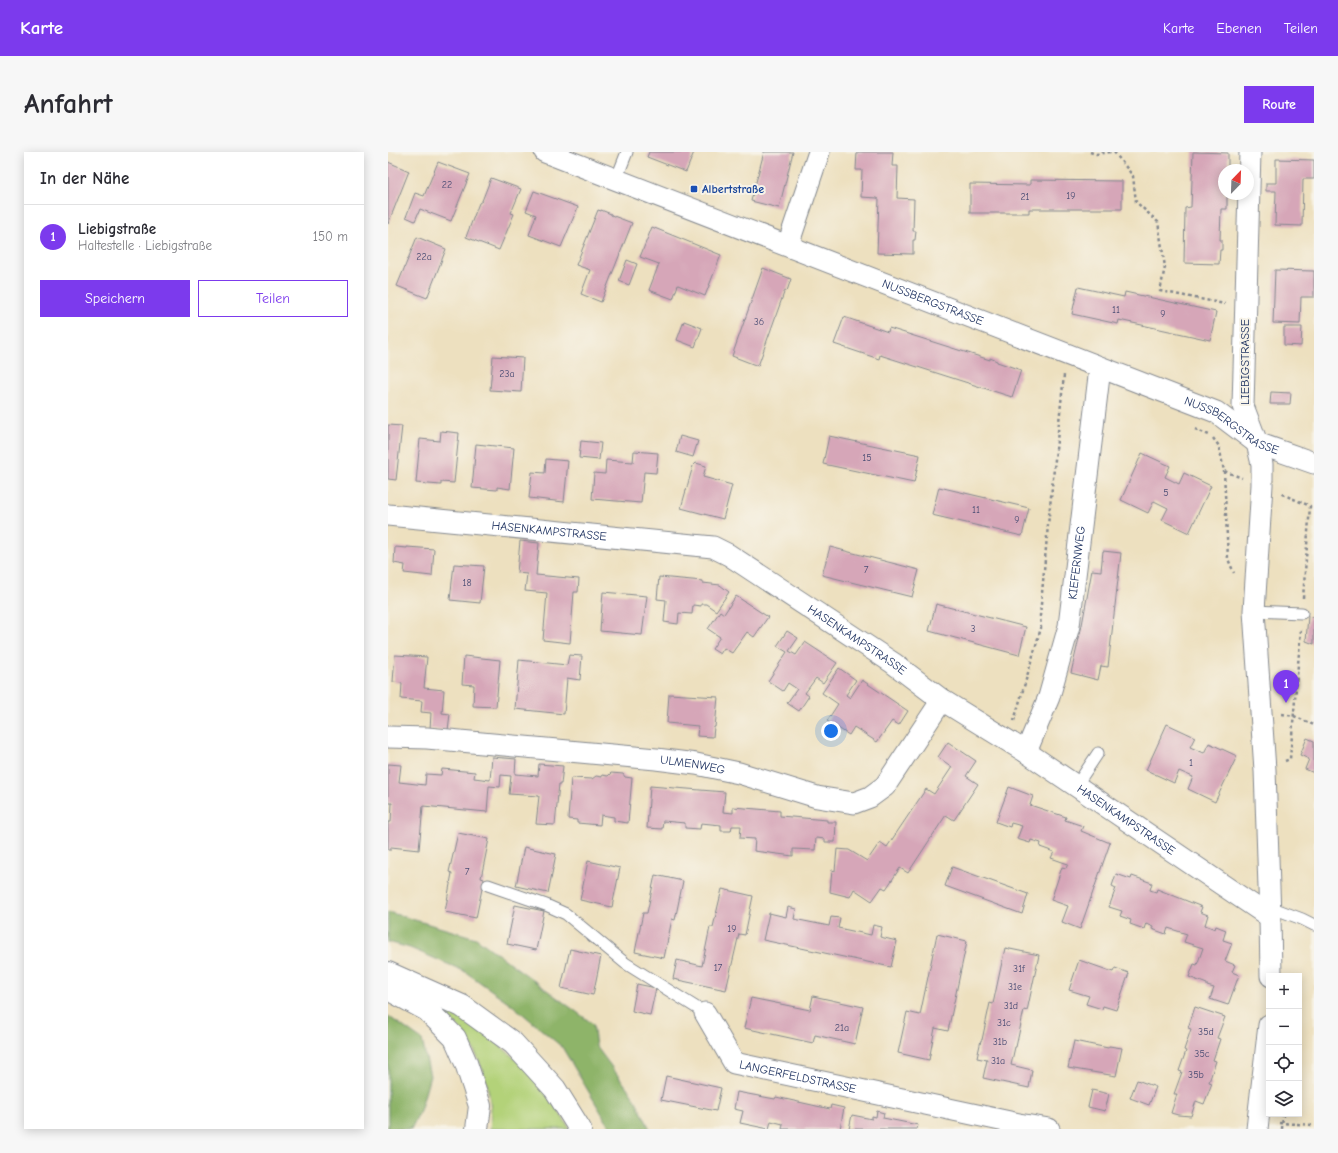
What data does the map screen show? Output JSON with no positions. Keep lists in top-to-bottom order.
{
  "streets": {
    "street": [
      "NUSSBERGSTRASSE",
      "LIEBIGSTRASSE",
      "HASENKAMPSTRASSE",
      "KIEFERNWEG",
      "ULMENWEG",
      "LANGERFELDSTRASSE"
    ]
  },
  "crossings": [
    ["NUSSBERGSTRASSE", "LIEBIGSTRASSE"],
    ["NUSSBERGSTRASSE", "KIEFERNWEG"],
    ["LIEBIGSTRASSE", "HASENKAMPSTRASSE"],
    ["HASENKAMPSTRASSE", "KIEFERNWEG"],
    ["HASENKAMPSTRASSE", "ULMENWEG"]
  ],
  "places": {
    "transit": ["Albertstraße"]
  },
  "house_numbers": [
    "22",
    "19",
    "21",
    "22a",
    "11",
    "9",
    "36",
    "23a",
    "15",
    "5",
    "11",
    "9",
    "7",
    "18",
    "3",
    "1",
    "7",
    "19",
    "17",
    "31f",
    "31e",
    "31d",
    "31c",
    "21a",
    "35d",
    "31b",
    "35c",
    "31a",
    "35b"
  ],
  "north": "top right",
  "page": {
    "header": "Karte",
    "nav": ["Karte", "Ebenen", "Teilen"],
    "buttons": [
      "Route",
      ["Speichern", "Teilen"]
    ],
    "title": "Anfahrt",
    "heading": "In der Nähe",
    "list": [
      {
        "mark": "1",
        "name": "Liebigstraße",
        "note": "Haltestelle · Liebigstraße",
        "value": "150 m"
      }
    ],
    "pins": "1",
    "map_buttons": ["+", "−"]
  }
}
